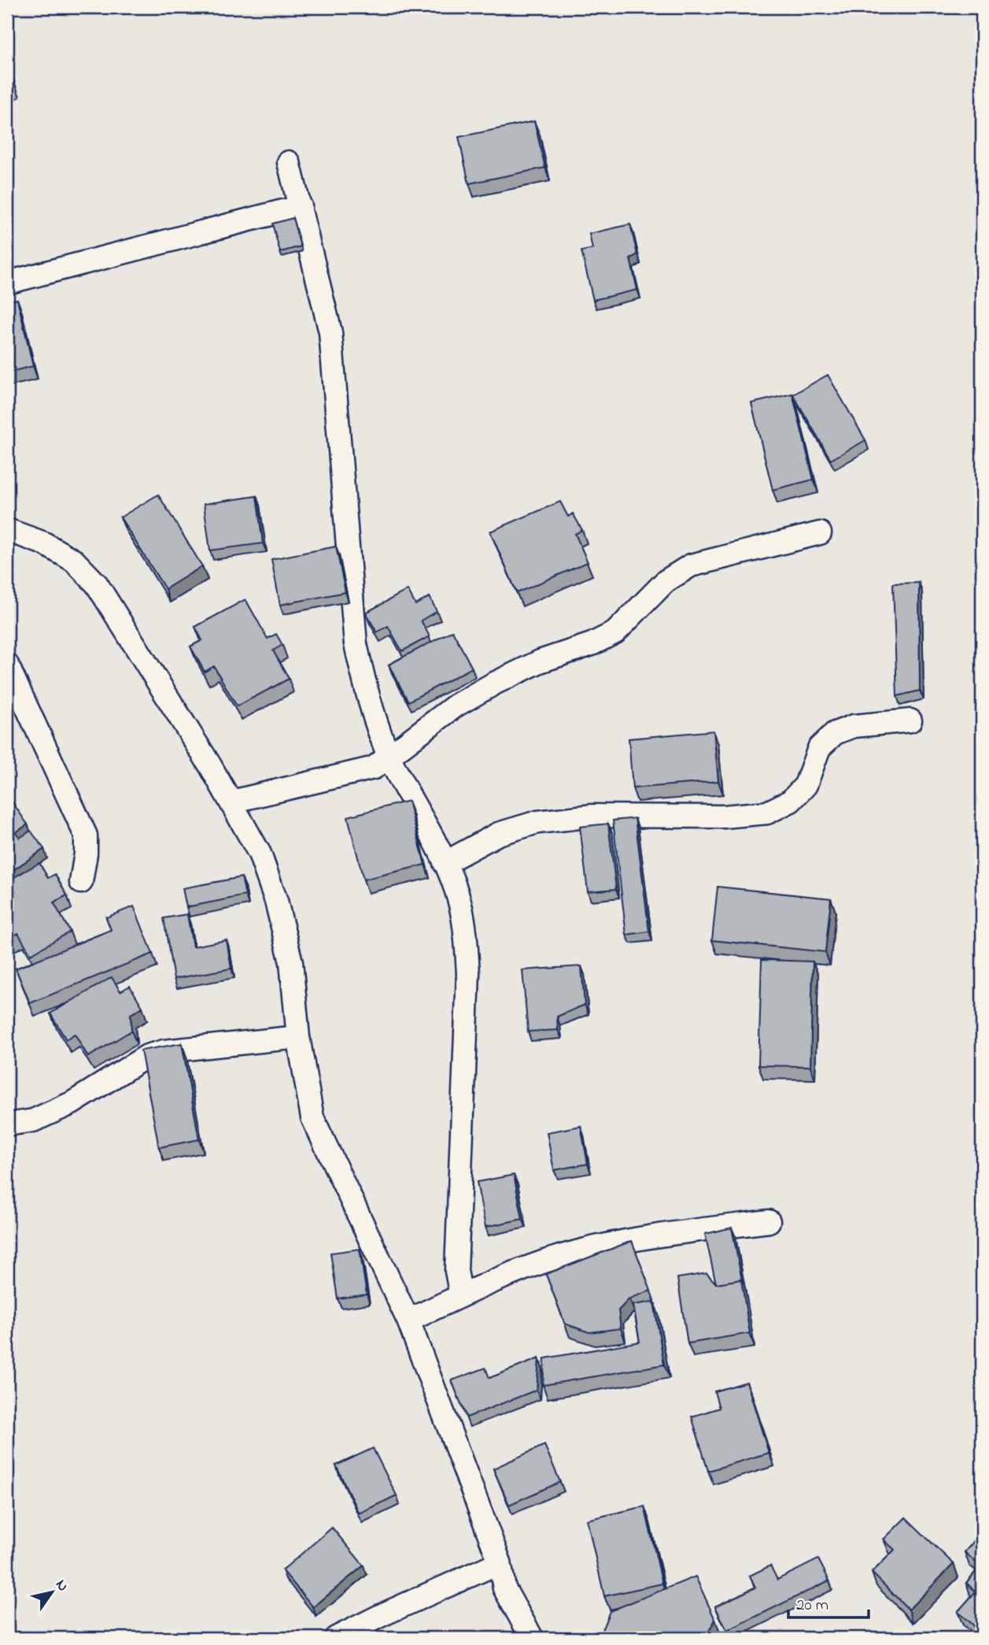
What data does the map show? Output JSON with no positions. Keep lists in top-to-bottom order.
{
  "scale_bar": "20 m",
  "north": "top right"
}
